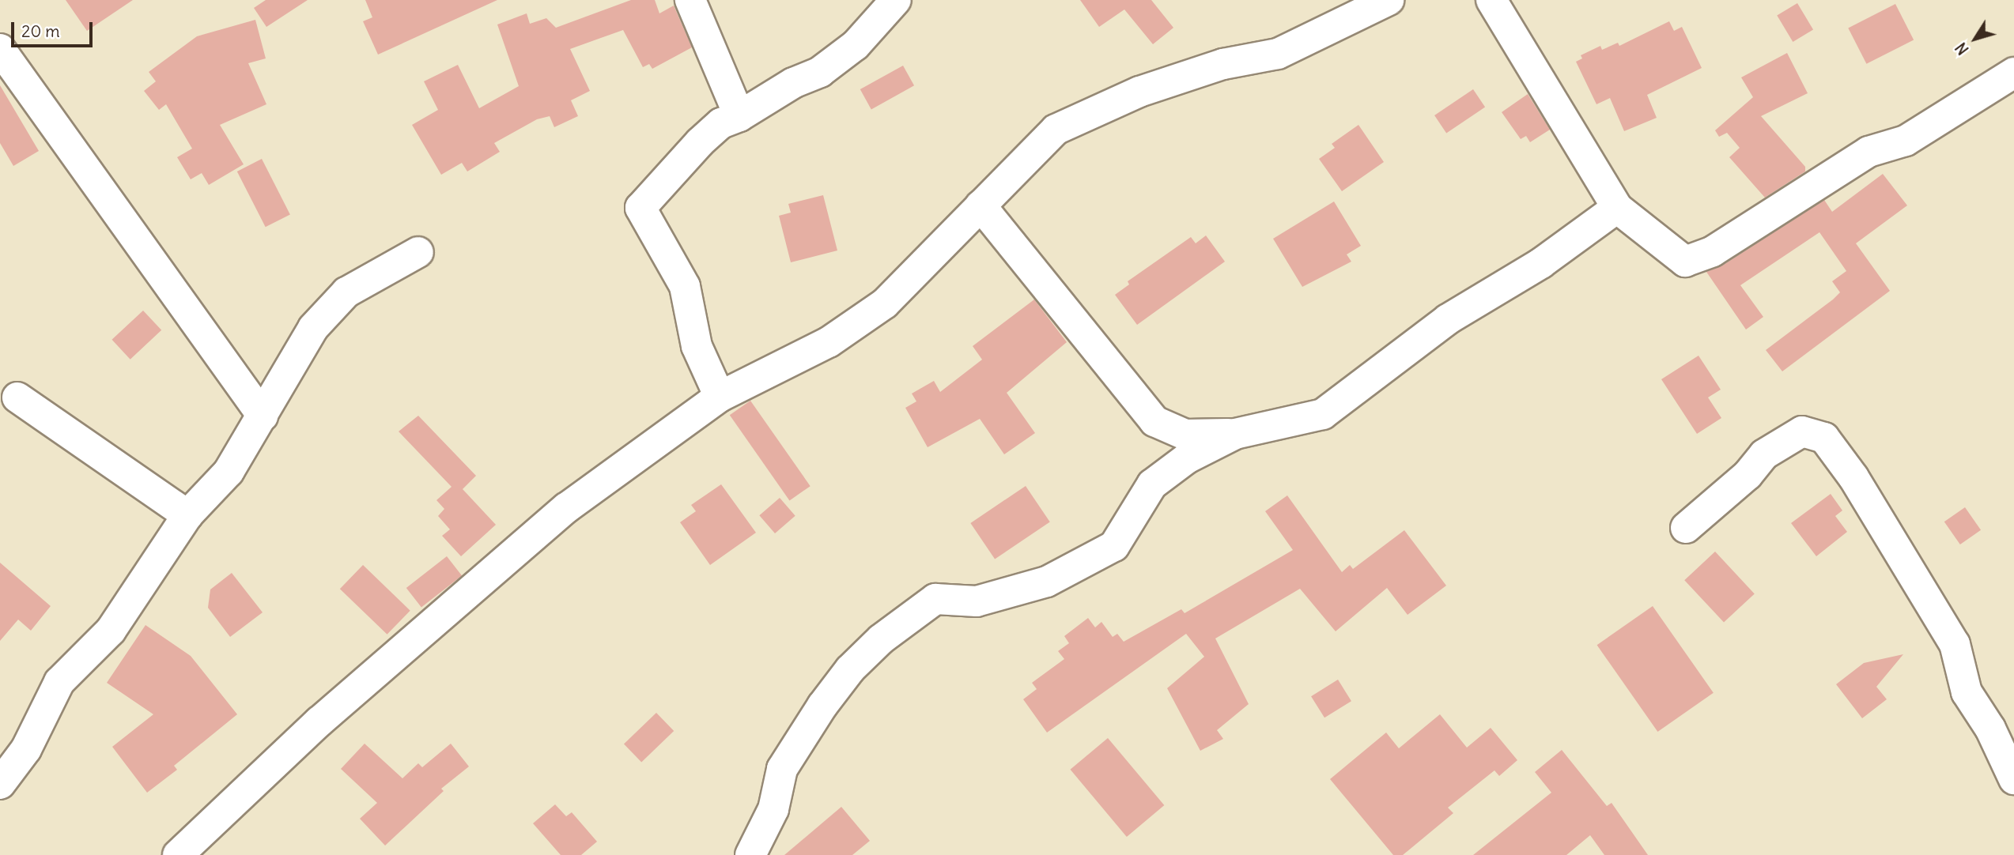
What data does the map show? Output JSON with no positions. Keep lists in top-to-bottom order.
{
  "scale_bar": "20 m",
  "north": "bottom left"
}
